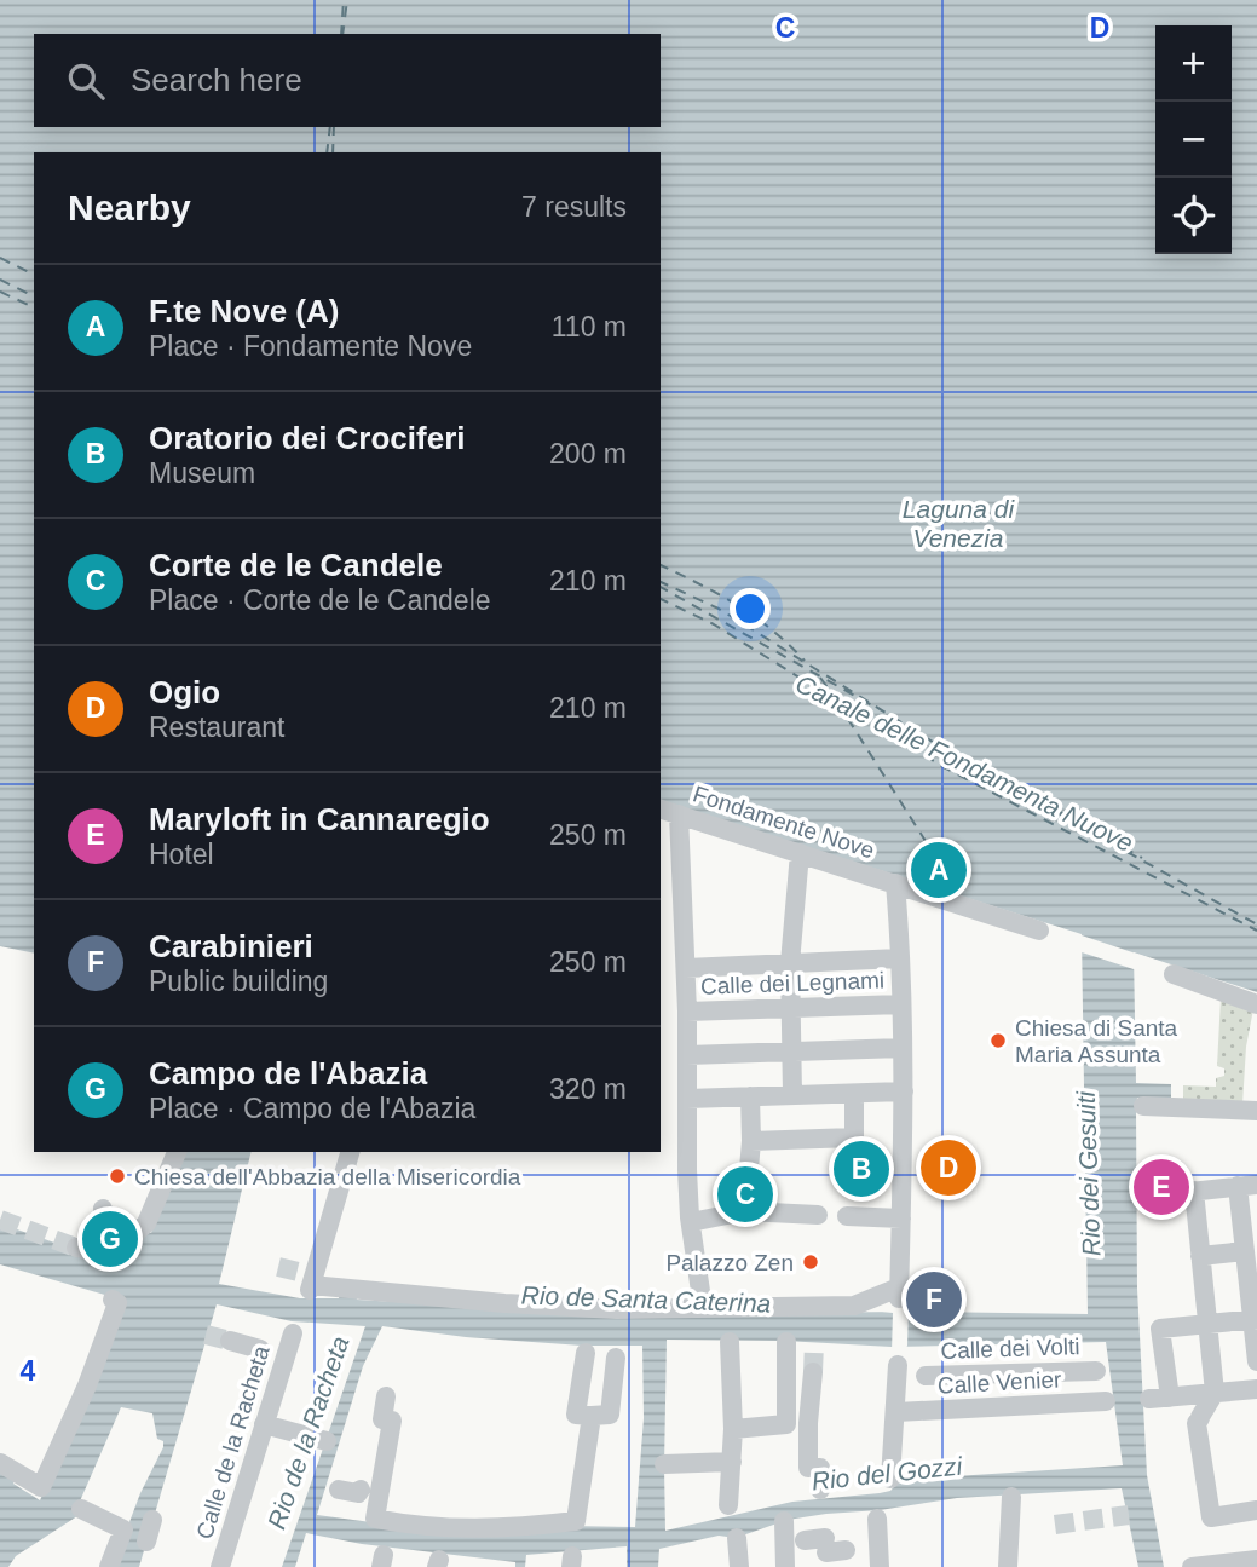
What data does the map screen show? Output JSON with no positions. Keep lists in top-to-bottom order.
{
  "streets": {
    "street": [
      "Fondamente Nove",
      "Calle dei Legnami",
      "Calle dei Volti",
      "Calle Venier",
      "Calle de la Racheta"
    ]
  },
  "water": [
    "Laguna di Venezia",
    "Canale delle Fondamenta Nuove",
    "Rio dei Gesuiti",
    "Rio de Santa Caterina",
    "Rio de la Racheta",
    "Rio del Gozzi"
  ],
  "places": ["Chiesa di Santa Maria Assunta", "Chiesa dell'Abbazia della Misericordia", "Palazzo Zen"],
  "page": {
    "map_buttons": ["+", "−"],
    "search": "Search here",
    "heading": ["Nearby", "7 results"],
    "list": [
      {
        "mark": "A",
        "name": "F.te Nove (A)",
        "note": "Place · Fondamente Nove",
        "value": "110 m"
      },
      {
        "mark": "B",
        "name": "Oratorio dei Crociferi",
        "note": "Museum",
        "value": "200 m"
      },
      {
        "mark": "C",
        "name": "Corte de le Candele",
        "note": "Place · Corte de le Candele",
        "value": "210 m"
      },
      {
        "mark": "D",
        "name": "Ogio",
        "note": "Restaurant",
        "value": "210 m"
      },
      {
        "mark": "E",
        "name": "Maryloft in Cannaregio",
        "note": "Hotel",
        "value": "250 m"
      },
      {
        "mark": "F",
        "name": "Carabinieri",
        "note": "Public building",
        "value": "250 m"
      },
      {
        "mark": "G",
        "name": "Campo de l'Abazia",
        "note": "Place · Campo de l'Abazia",
        "value": "320 m"
      }
    ],
    "pins": [
      "A",
      "D",
      "B",
      "E",
      "C",
      "G",
      "F"
    ]
  },
  "grid": {
    "columns": ["C", "D"],
    "rows": ["4"]
  }
}
